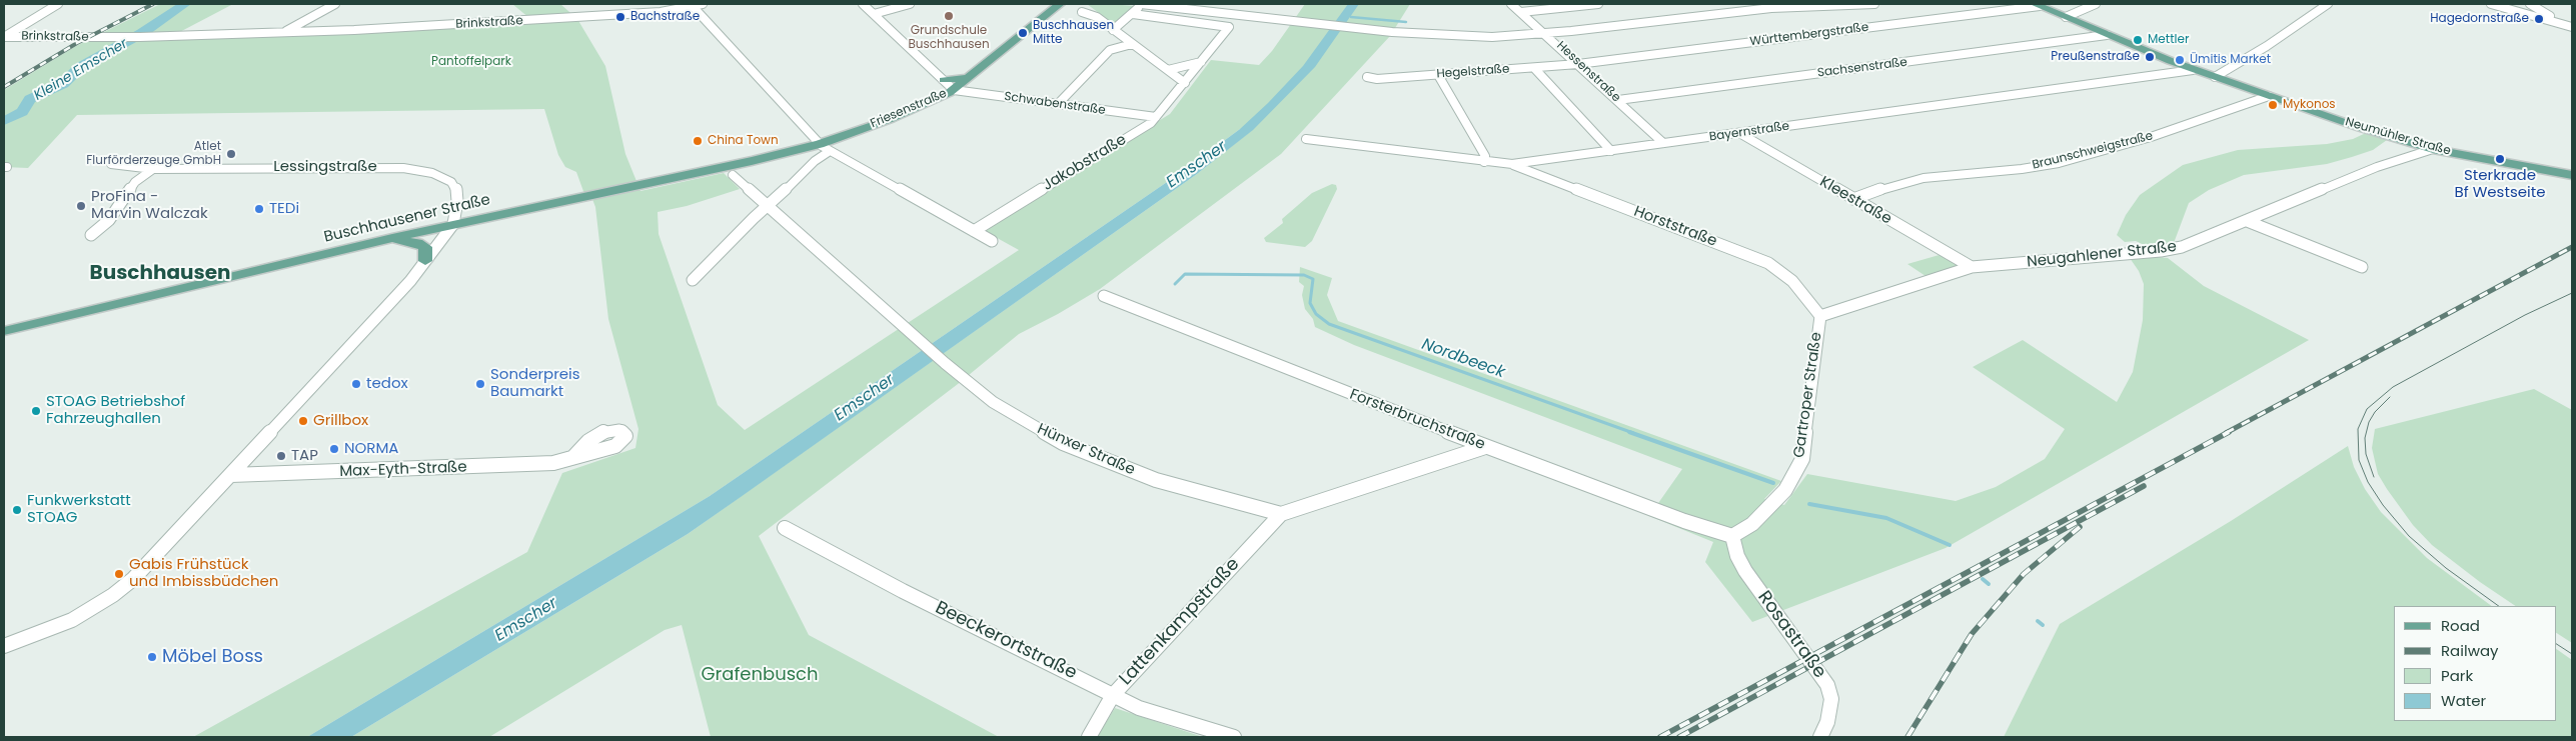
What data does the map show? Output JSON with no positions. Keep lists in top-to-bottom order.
{
  "streets": {
    "main road": ["Friesenstraße", "Neumühler Straße", "Buschhausener Straße"],
    "street": [
      "Brinkstraße",
      "Württembergstraße",
      "Sachsenstraße",
      "Hegelstraße",
      "Hessenstraße",
      "Schwabenstraße",
      "Bayernstraße",
      "Braunschweigstraße",
      "Jakobstraße",
      "Lessingstraße",
      "Kleestraße",
      "Horststraße",
      "Neugahlener Straße",
      "Gartroper Straße",
      "Forsterbruchstraße",
      "Hünxer Straße",
      "Max-Eyth-Straße",
      "Lattenkampstraße",
      "Rosastraße",
      "Beeckerortstraße"
    ]
  },
  "crossings": [
    ["Württembergstraße", "Hegelstraße"],
    ["Württembergstraße", "Hessenstraße"],
    ["Württembergstraße", "Neumühler Straße"],
    ["Sachsenstraße", "Hessenstraße"],
    ["Sachsenstraße", "Neumühler Straße"],
    ["Hegelstraße", "Hessenstraße"],
    ["Hessenstraße", "Bayernstraße"],
    ["Schwabenstraße", "Friesenstraße"],
    ["Schwabenstraße", "Jakobstraße"],
    ["Friesenstraße", "Buschhausener Straße"],
    ["Friesenstraße", "Hünxer Straße"],
    ["Bayernstraße", "Neumühler Straße"],
    ["Bayernstraße", "Kleestraße"],
    ["Bayernstraße", "Horststraße"],
    ["Neumühler Straße", "Braunschweigstraße"],
    ["Neumühler Straße", "Neugahlener Straße"],
    ["Braunschweigstraße", "Kleestraße"],
    ["Lessingstraße", "Buschhausener Straße"],
    ["Kleestraße", "Neugahlener Straße"],
    ["Horststraße", "Neugahlener Straße"],
    ["Horststraße", "Gartroper Straße"],
    ["Neugahlener Straße", "Gartroper Straße"],
    ["Gartroper Straße", "Forsterbruchstraße"],
    ["Gartroper Straße", "Rosastraße"],
    ["Forsterbruchstraße", "Rosastraße"],
    ["Hünxer Straße", "Lattenkampstraße"],
    ["Lattenkampstraße", "Beeckerortstraße"]
  ],
  "districts": ["Buschhausen"],
  "water": ["Kleine Emscher", "Emscher", "Nordbeeck"],
  "parks": ["Pantoffelpark", "Grafenbusch"],
  "places": [
    "Grundschule Buschhausen",
    "Bachstraße",
    "Hagedornstraße",
    "Buschhausen Mitte",
    "Mettler",
    "Preußenstraße",
    "Ümitis Market",
    "Mykonos",
    "China Town",
    "Atlet Flurförderzeuge GmbH",
    "Sterkrade Bf Westseite",
    "ProFina - Marvin Walczak",
    "TEDi",
    "tedox",
    "Sonderpreis Baumarkt",
    "STOAG Betriebshof Fahrzeughallen",
    "Grillbox",
    "NORMA",
    "TAP",
    "Funkwerkstatt STOAG",
    "Gabis Frühstück und Imbissbüdchen",
    "Möbel Boss"
  ],
  "legend": [
    "Road",
    "Railway",
    "Park",
    "Water"
  ]
}
